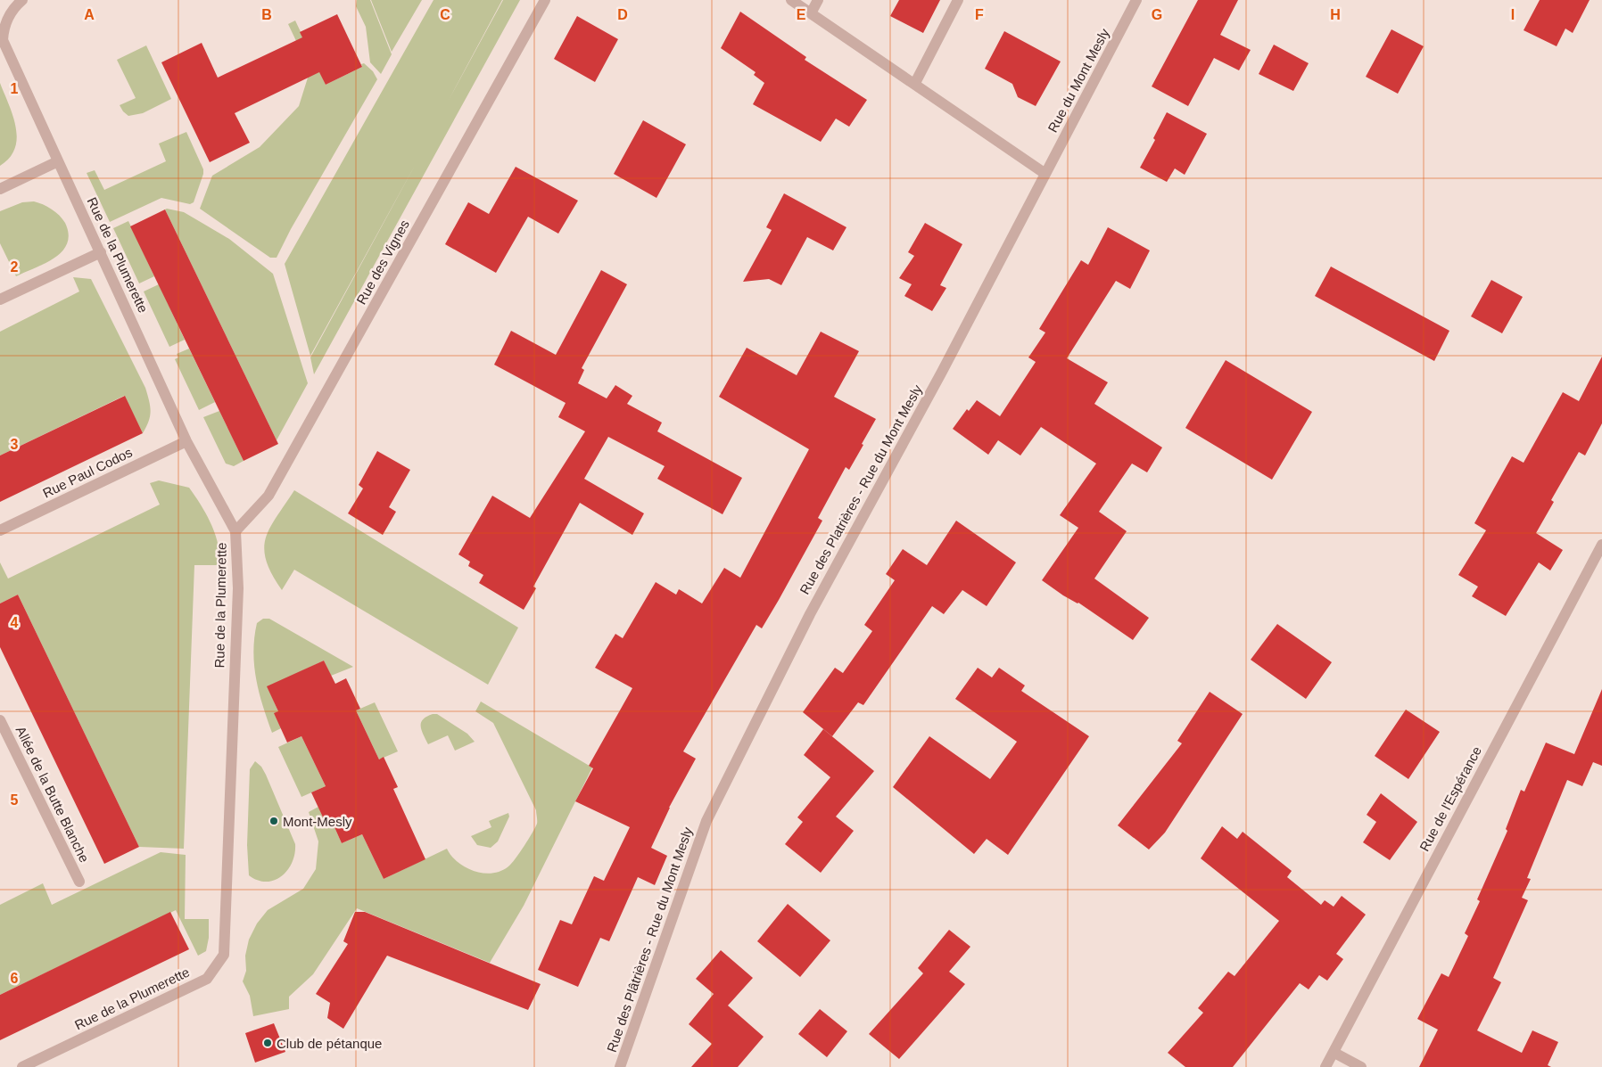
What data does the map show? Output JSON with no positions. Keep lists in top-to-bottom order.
{
  "streets": {
    "street": [
      "Rue du Mont Mesly",
      "Rue de la Plumerette",
      "Rue des Vignes",
      "Rue Paul Codos",
      "Rue des Platrières - Rue du Mont Mesly",
      "Allée de la Butte Blanche",
      "Rue de l'Espérance",
      "Rue des Plâtrières - Rue du Mont Mesly"
    ]
  },
  "crossings": [
    ["Rue du Mont Mesly", "Rue des Platrières - Rue du Mont Mesly"],
    ["Rue de la Plumerette", "Rue des Vignes"],
    ["Rue de la Plumerette", "Rue Paul Codos"],
    ["Rue des Platrières - Rue du Mont Mesly", "Rue des Plâtrières - Rue du Mont Mesly"]
  ],
  "places": ["Mont-Mesly", "Club de pétanque"],
  "grid": {
    "columns": [
      "A",
      "B",
      "C",
      "D",
      "E",
      "F",
      "G",
      "H",
      "I"
    ],
    "rows": [
      "1",
      "2",
      "3",
      "4",
      "5",
      "6"
    ]
  }
}
